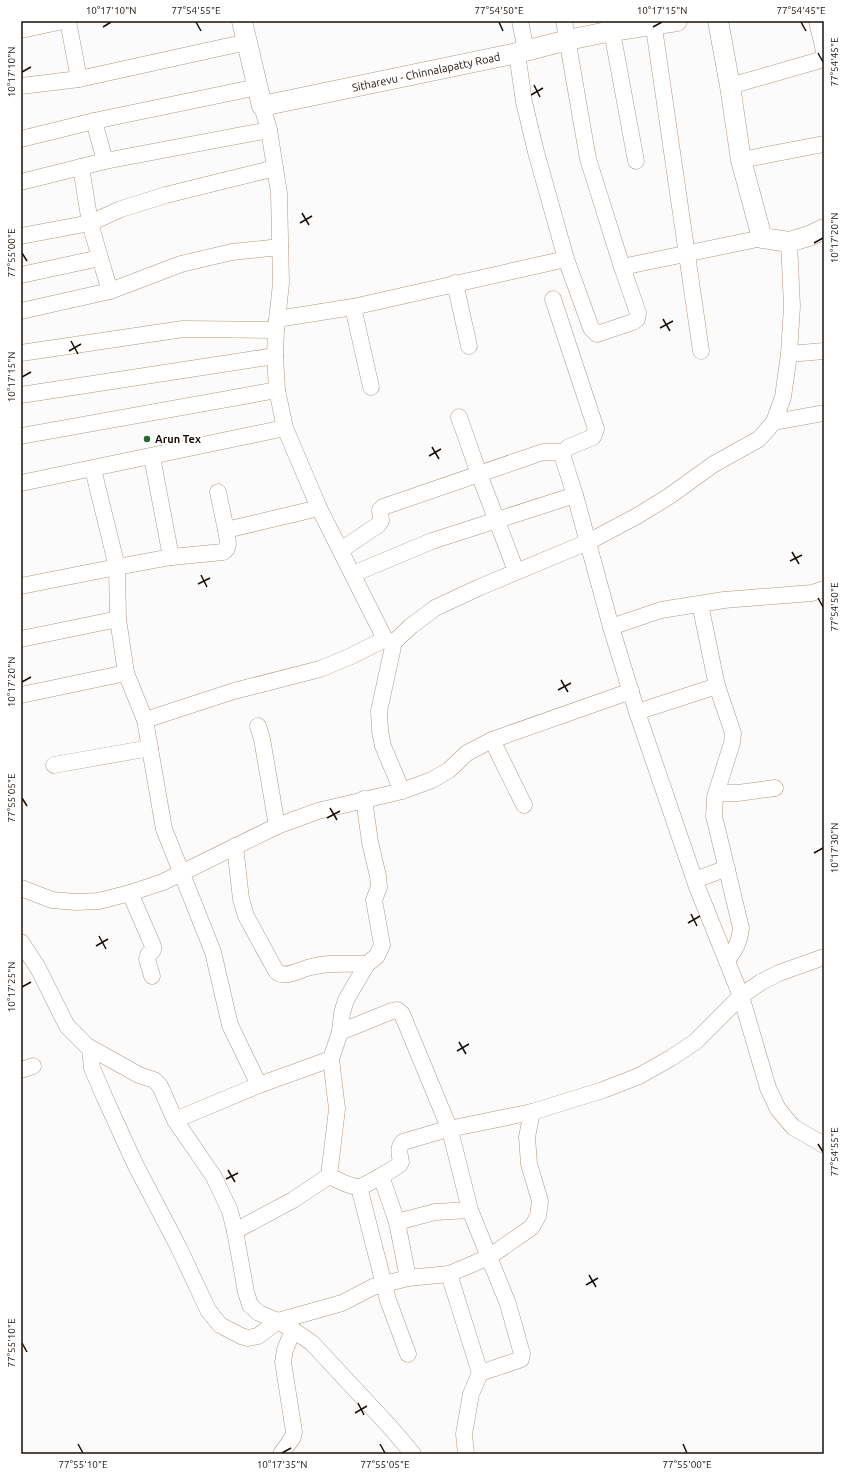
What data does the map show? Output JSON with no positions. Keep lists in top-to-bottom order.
{
  "streets": {
    "main road": ["Sitharevu - Chinnalapatty Road"]
  },
  "places": ["Arun Tex"],
  "coordinates": [
    "10°17'10\"N",
    "77°54'55\"E",
    "77°54'50\"E",
    "10°17'15\"N",
    "77°54'45\"E",
    "10°17'20\"N",
    "77°55'00\"E",
    "77°55'05\"E",
    "10°17'30\"N",
    "10°17'25\"N",
    "77°55'10\"E",
    "10°17'35\"N"
  ]
}
